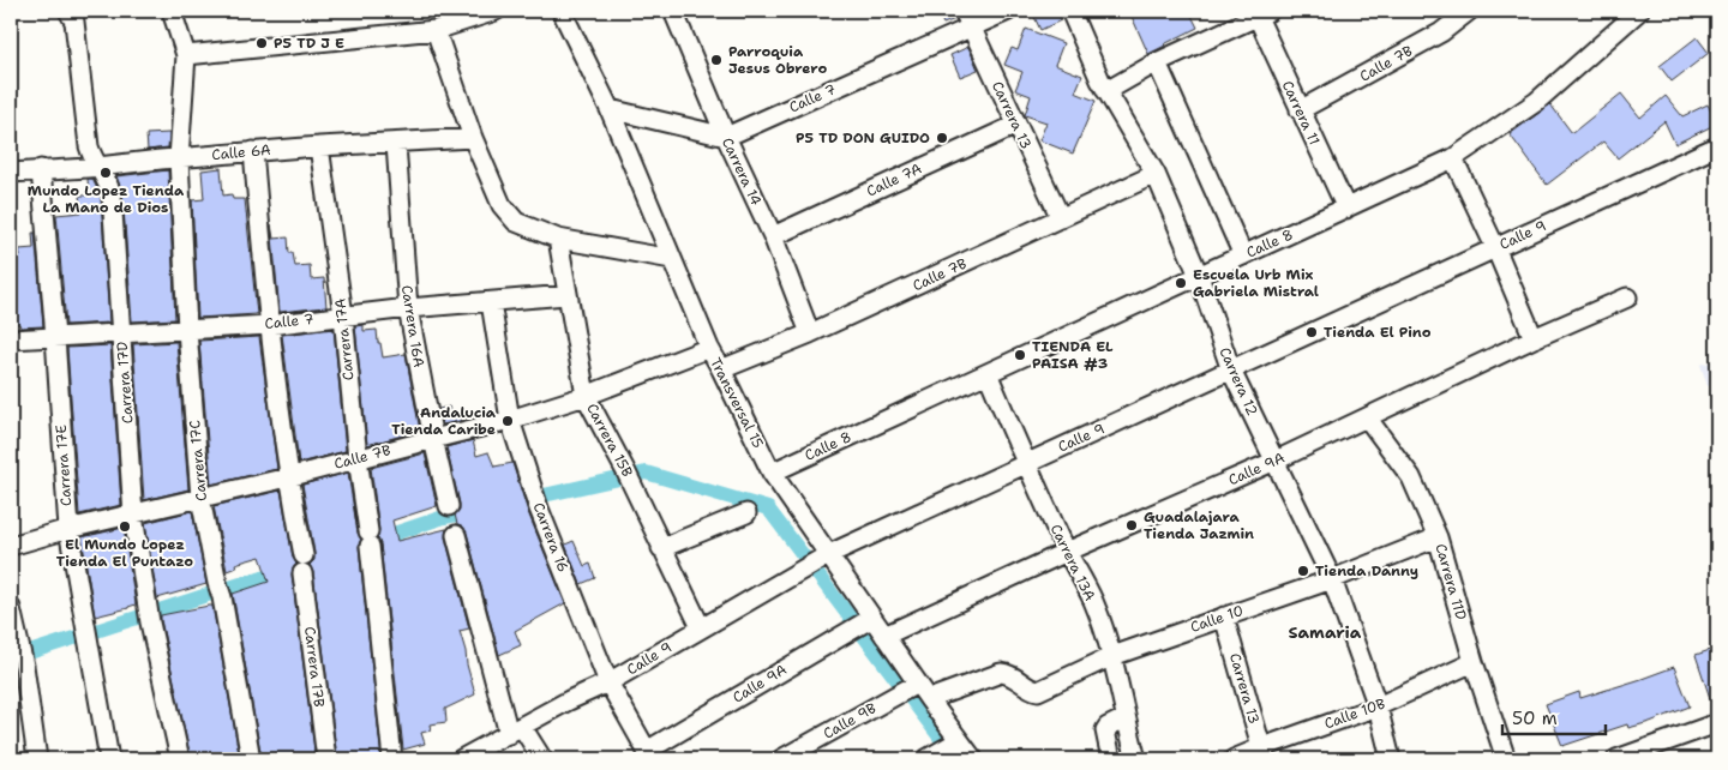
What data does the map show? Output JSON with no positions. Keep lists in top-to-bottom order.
{
  "streets": {
    "street": [
      "Calle 7B",
      "Calle 7",
      "Carrera 11",
      "Carrera 13",
      "Calle 6A",
      "Carrera 14",
      "Calle 7A",
      "Calle 9",
      "Calle 8",
      "Carrera 16A",
      "Carrera 17A",
      "Carrera 12",
      "Carrera 17D",
      "Transversal 15",
      "Carrera 15B",
      "Carrera 17C",
      "Carrera 17E",
      "Calle 9A",
      "Carrera 16",
      "Carrera 13A",
      "Carrera 11D",
      "Calle 10",
      "Carrera 17B",
      "Calle 10B",
      "Calle 9B"
    ]
  },
  "crossings": [
    ["Calle 7B", "Carrera 11"],
    ["Calle 7B", "Carrera 13"],
    ["Calle 7B", "Carrera 14"],
    ["Calle 7B", "Carrera 16A"],
    ["Calle 7B", "Carrera 17A"],
    ["Calle 7B", "Carrera 12"],
    ["Calle 7B", "Carrera 17D"],
    ["Calle 7B", "Transversal 15"],
    ["Calle 7B", "Carrera 15B"],
    ["Calle 7B", "Carrera 17C"],
    ["Calle 7B", "Carrera 17E"],
    ["Calle 7B", "Carrera 16"],
    ["Calle 7B", "Carrera 17B"],
    ["Calle 7", "Carrera 13"],
    ["Calle 7", "Carrera 14"],
    ["Calle 7", "Carrera 16A"],
    ["Calle 7", "Carrera 17A"],
    ["Calle 7", "Carrera 17D"],
    ["Calle 7", "Carrera 15B"],
    ["Calle 7", "Carrera 17C"],
    ["Calle 7", "Carrera 17E"],
    ["Calle 7", "Carrera 16"],
    ["Calle 7", "Carrera 17B"],
    ["Carrera 11", "Calle 8"],
    ["Carrera 13", "Calle 7A"],
    ["Carrera 13", "Calle 10"],
    ["Carrera 13", "Calle 10B"],
    ["Calle 6A", "Carrera 16A"],
    ["Calle 6A", "Carrera 17A"],
    ["Calle 6A", "Carrera 17D"],
    ["Calle 6A", "Carrera 17C"],
    ["Calle 6A", "Carrera 17E"],
    ["Calle 6A", "Carrera 17B"],
    ["Carrera 14", "Calle 7A"],
    ["Calle 9", "Carrera 12"],
    ["Calle 9", "Transversal 15"],
    ["Calle 9", "Carrera 15B"],
    ["Calle 9", "Carrera 16"],
    ["Calle 9", "Carrera 13A"],
    ["Calle 8", "Carrera 12"],
    ["Calle 8", "Transversal 15"],
    ["Calle 8", "Carrera 13A"],
    ["Carrera 12", "Calle 9A"],
    ["Carrera 12", "Calle 10"],
    ["Carrera 12", "Calle 10B"],
    ["Transversal 15", "Calle 9A"],
    ["Transversal 15", "Calle 10"],
    ["Transversal 15", "Calle 9B"],
    ["Calle 9A", "Carrera 16"],
    ["Calle 9A", "Carrera 13A"],
    ["Calle 9A", "Carrera 11D"],
    ["Carrera 13A", "Calle 10"],
    ["Carrera 11D", "Calle 10"],
    ["Carrera 11D", "Calle 10B"]
  ],
  "districts": ["Samaria"],
  "places": [
    "P5 TD J E",
    "Parroquia Jesus Obrero",
    "P5 TD DON GUIDO",
    "Mundo Lopez Tienda La Mano de Dios",
    "Escuela Urb Mix Gabriela Mistral",
    "Tienda El Pino",
    "TIENDA EL PAISA #3",
    "Andalucia Tienda Caribe",
    "Guadalajara Tienda Jazmin",
    "El Mundo Lopez Tienda El Puntazo",
    "Tienda Danny"
  ],
  "scale_bar": "50 m"
}
